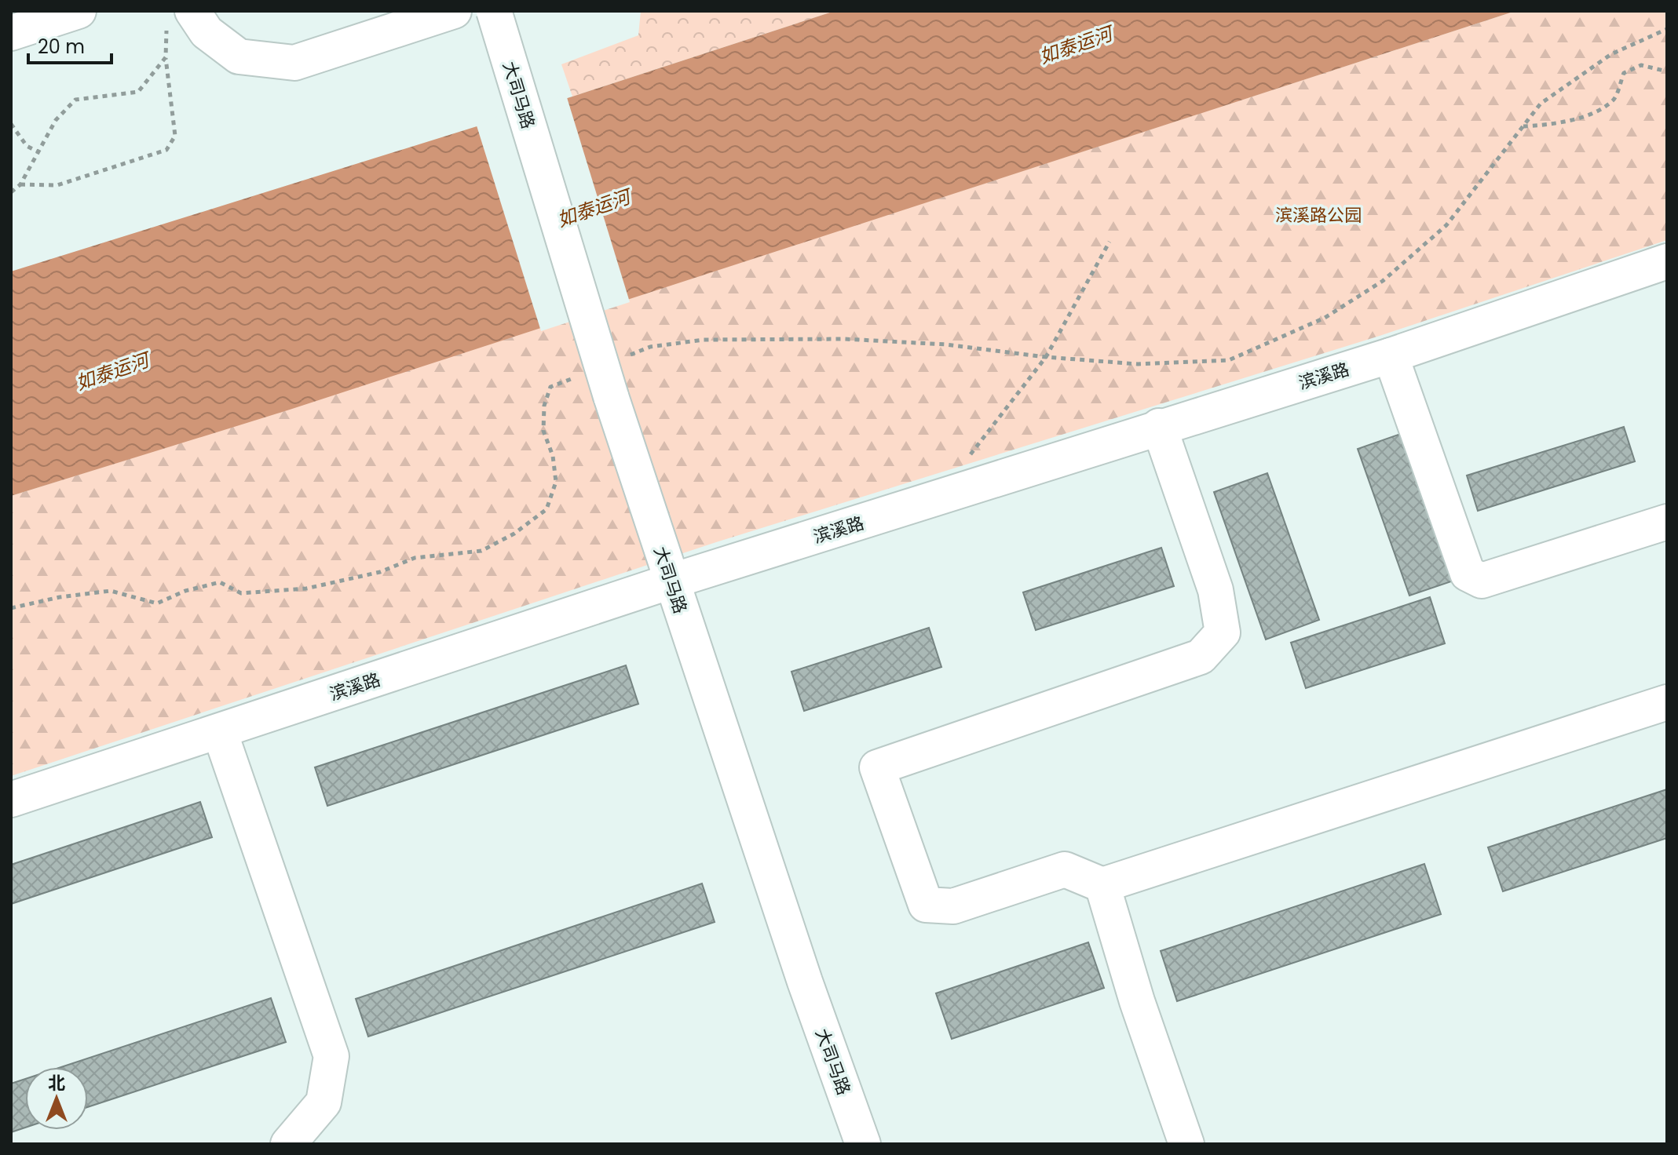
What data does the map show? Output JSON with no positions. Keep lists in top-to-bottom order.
{
  "streets": {
    "street": ["大司马路", "滨溪路"]
  },
  "crossings": [
    ["大司马路", "滨溪路"]
  ],
  "water": ["如泰运河"],
  "parks": ["滨溪路公园"],
  "scale_bar": "20 m",
  "north": "top"
}
